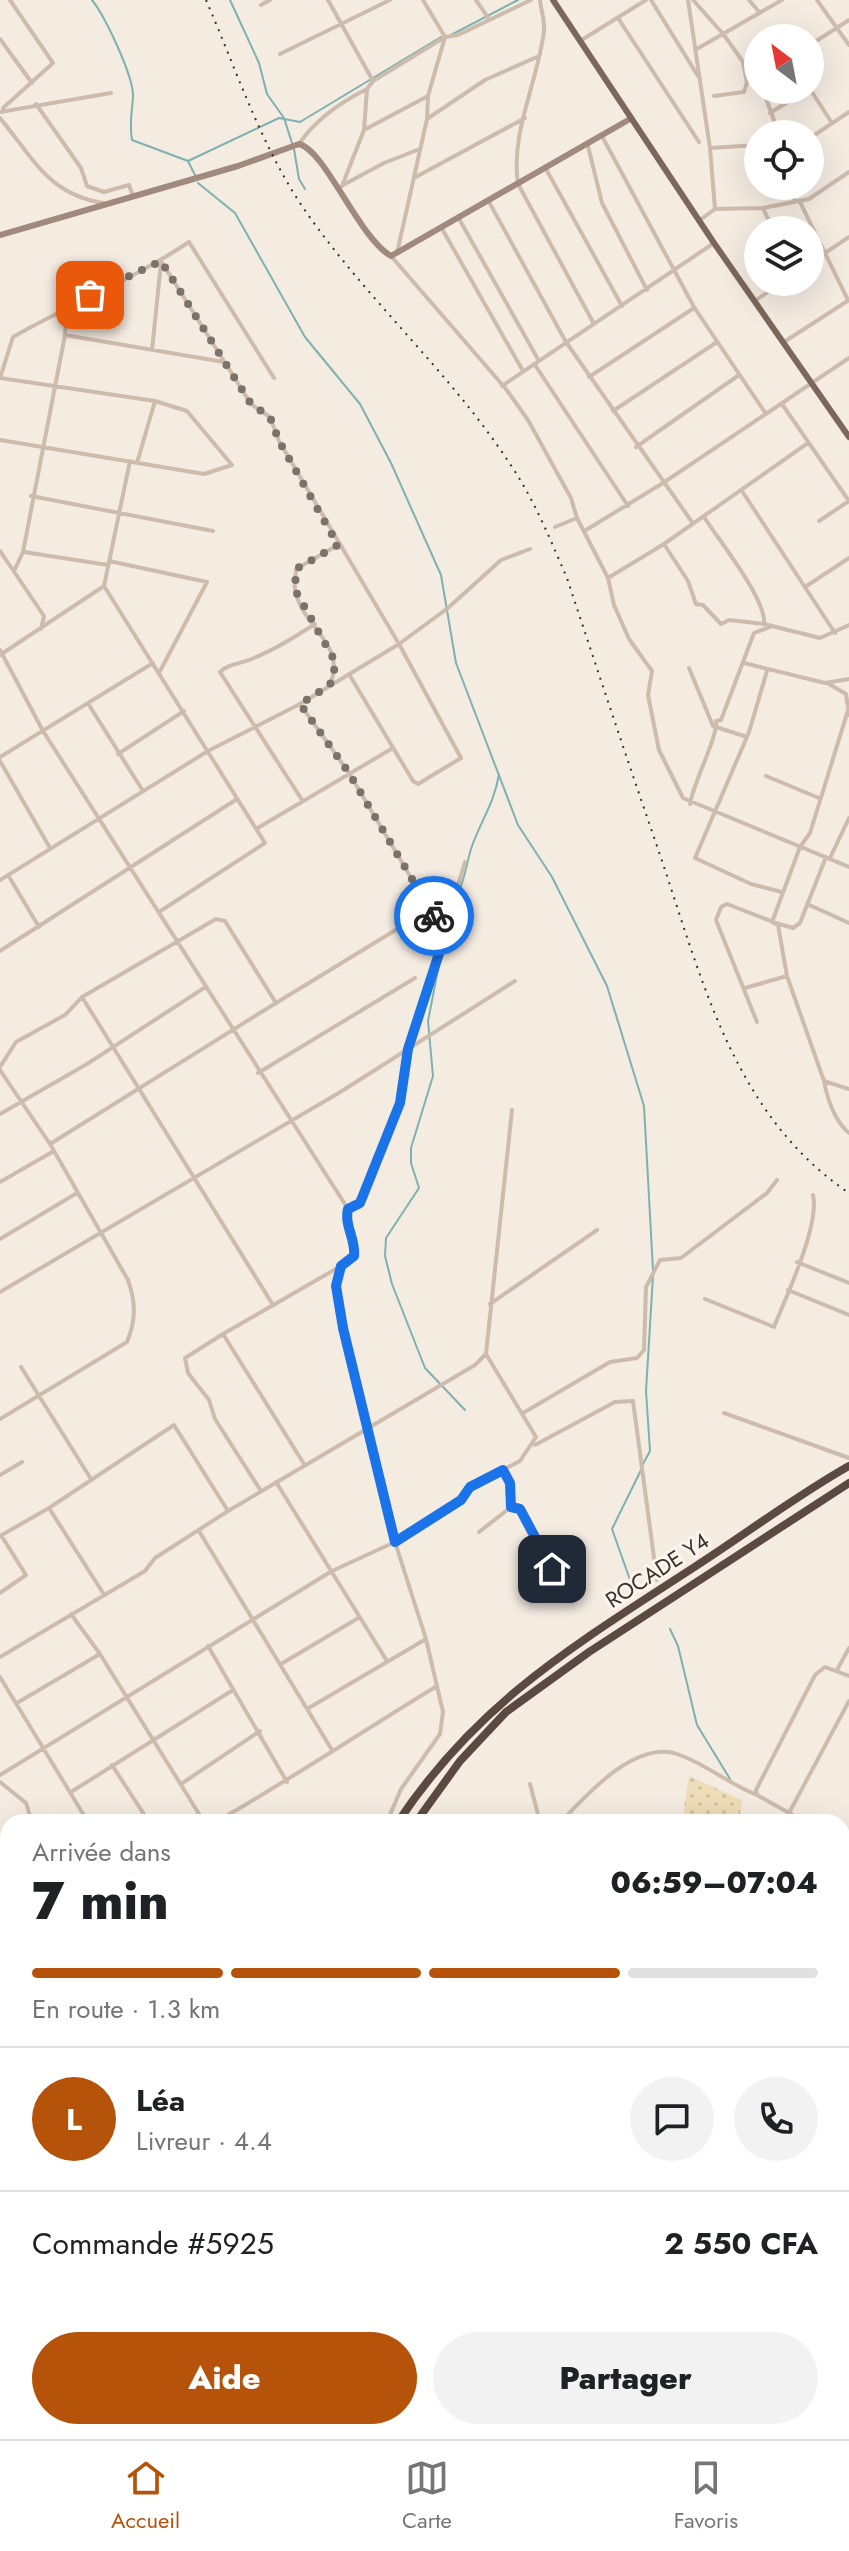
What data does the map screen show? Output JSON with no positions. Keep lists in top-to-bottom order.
{
  "streets": {
    "highway": ["ROCADE Y4"]
  },
  "north": "top left",
  "page": {
    "heading": ["7 min", "Arrivée dans", "06:59–07:04"],
    "panel": [
      "Léa",
      "Livreur · 4.4",
      "Commande #5925",
      "2 550 CFA"
    ],
    "bar": "En route · 1.3 km",
    "round": "L",
    "buttons": ["Aide", "Partager"],
    "tabs": ["Accueil", "Carte", "Favoris"]
  }
}
